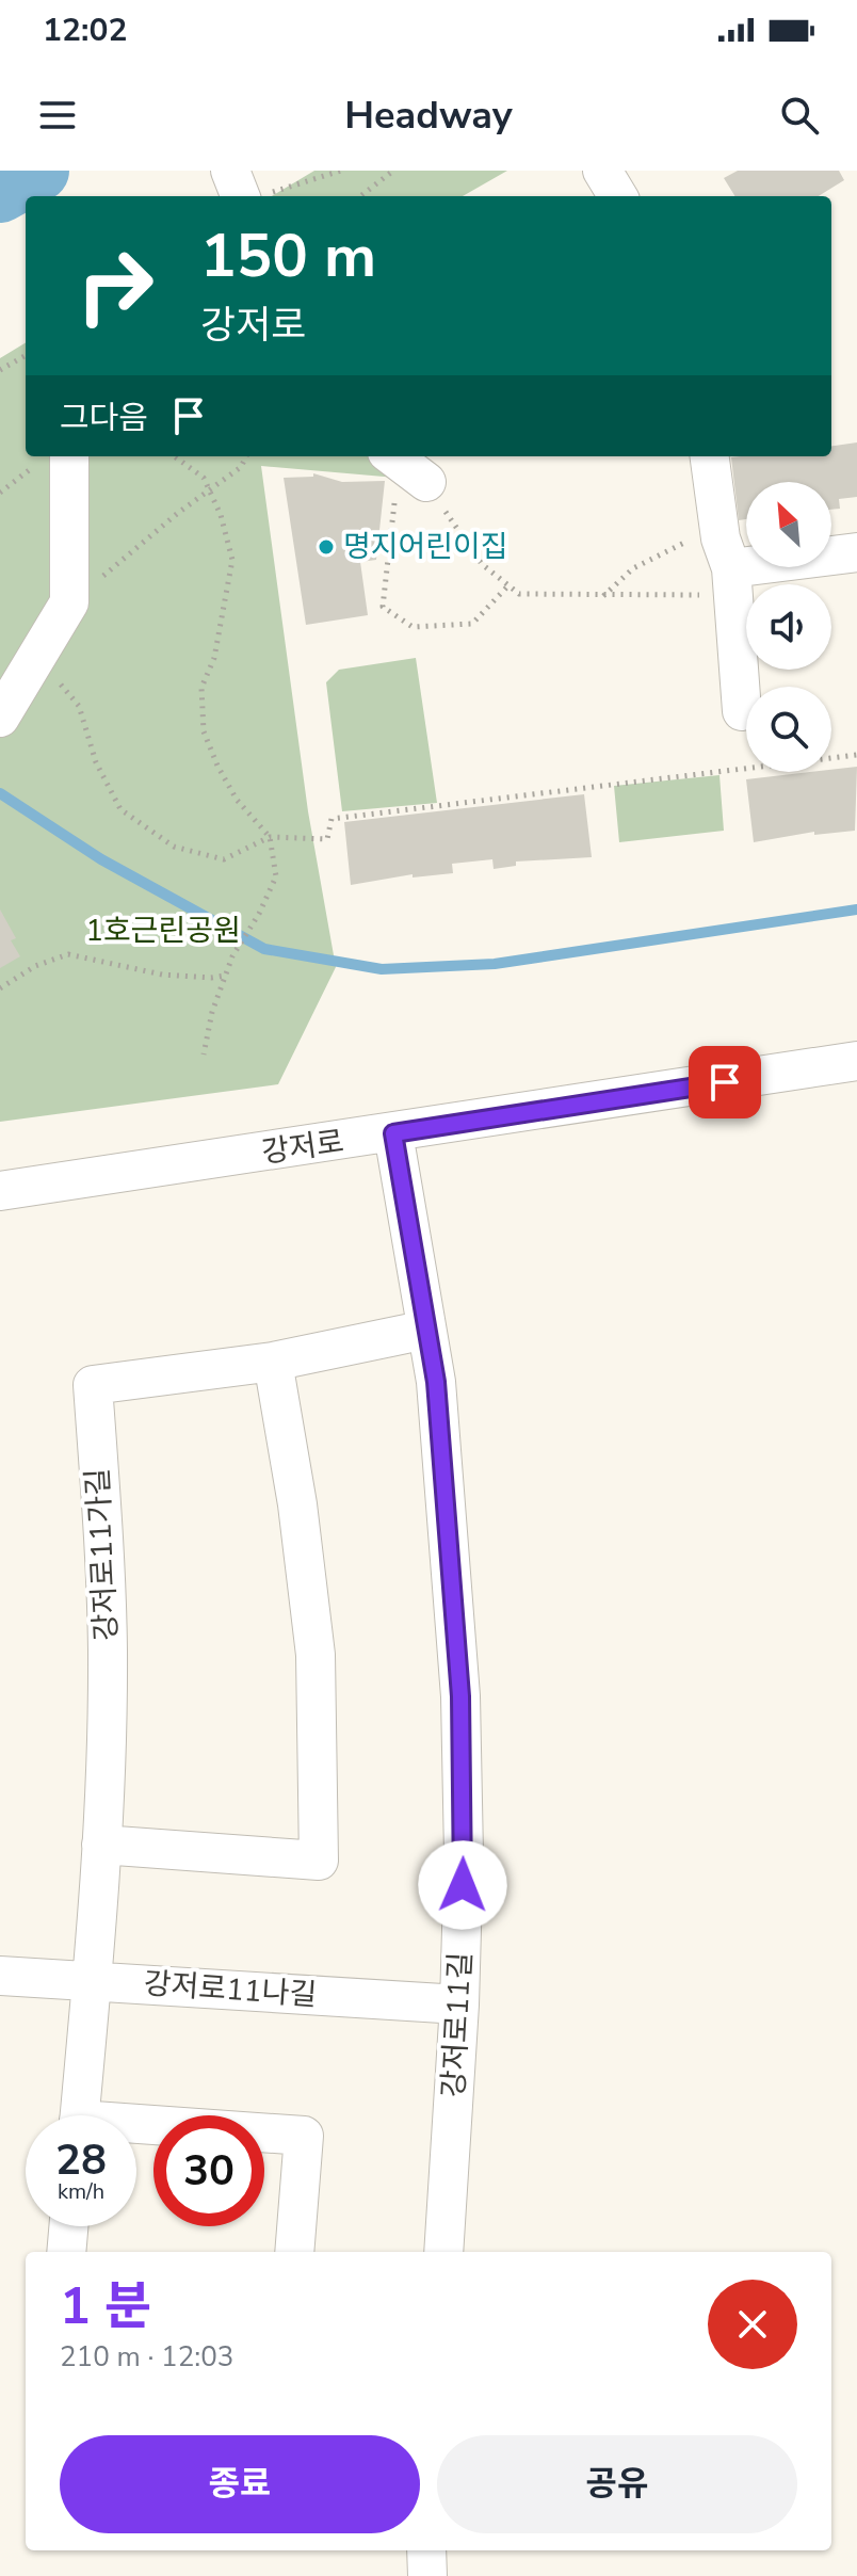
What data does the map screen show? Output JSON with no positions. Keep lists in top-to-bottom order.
{
  "streets": {
    "street": [
      "강저로",
      "강저로11가길",
      "강저로11나길",
      "강저로11길"
    ]
  },
  "crossings": [
    ["강저로", "강저로11길"],
    ["강저로11가길", "강저로11길"],
    ["강저로11나길", "강저로11길"]
  ],
  "parks": ["1호근린공원"],
  "places": ["명지어린이집"],
  "north": "top left",
  "page": {
    "status": "12:02",
    "header": "Headway",
    "turn": ["150 m", "강저로"],
    "then": "그다음",
    "speed": "28 km/h",
    "limit": "30",
    "heading": ["1 분", "210 m · 12:03"],
    "buttons": ["종료", "공유"]
  }
}
